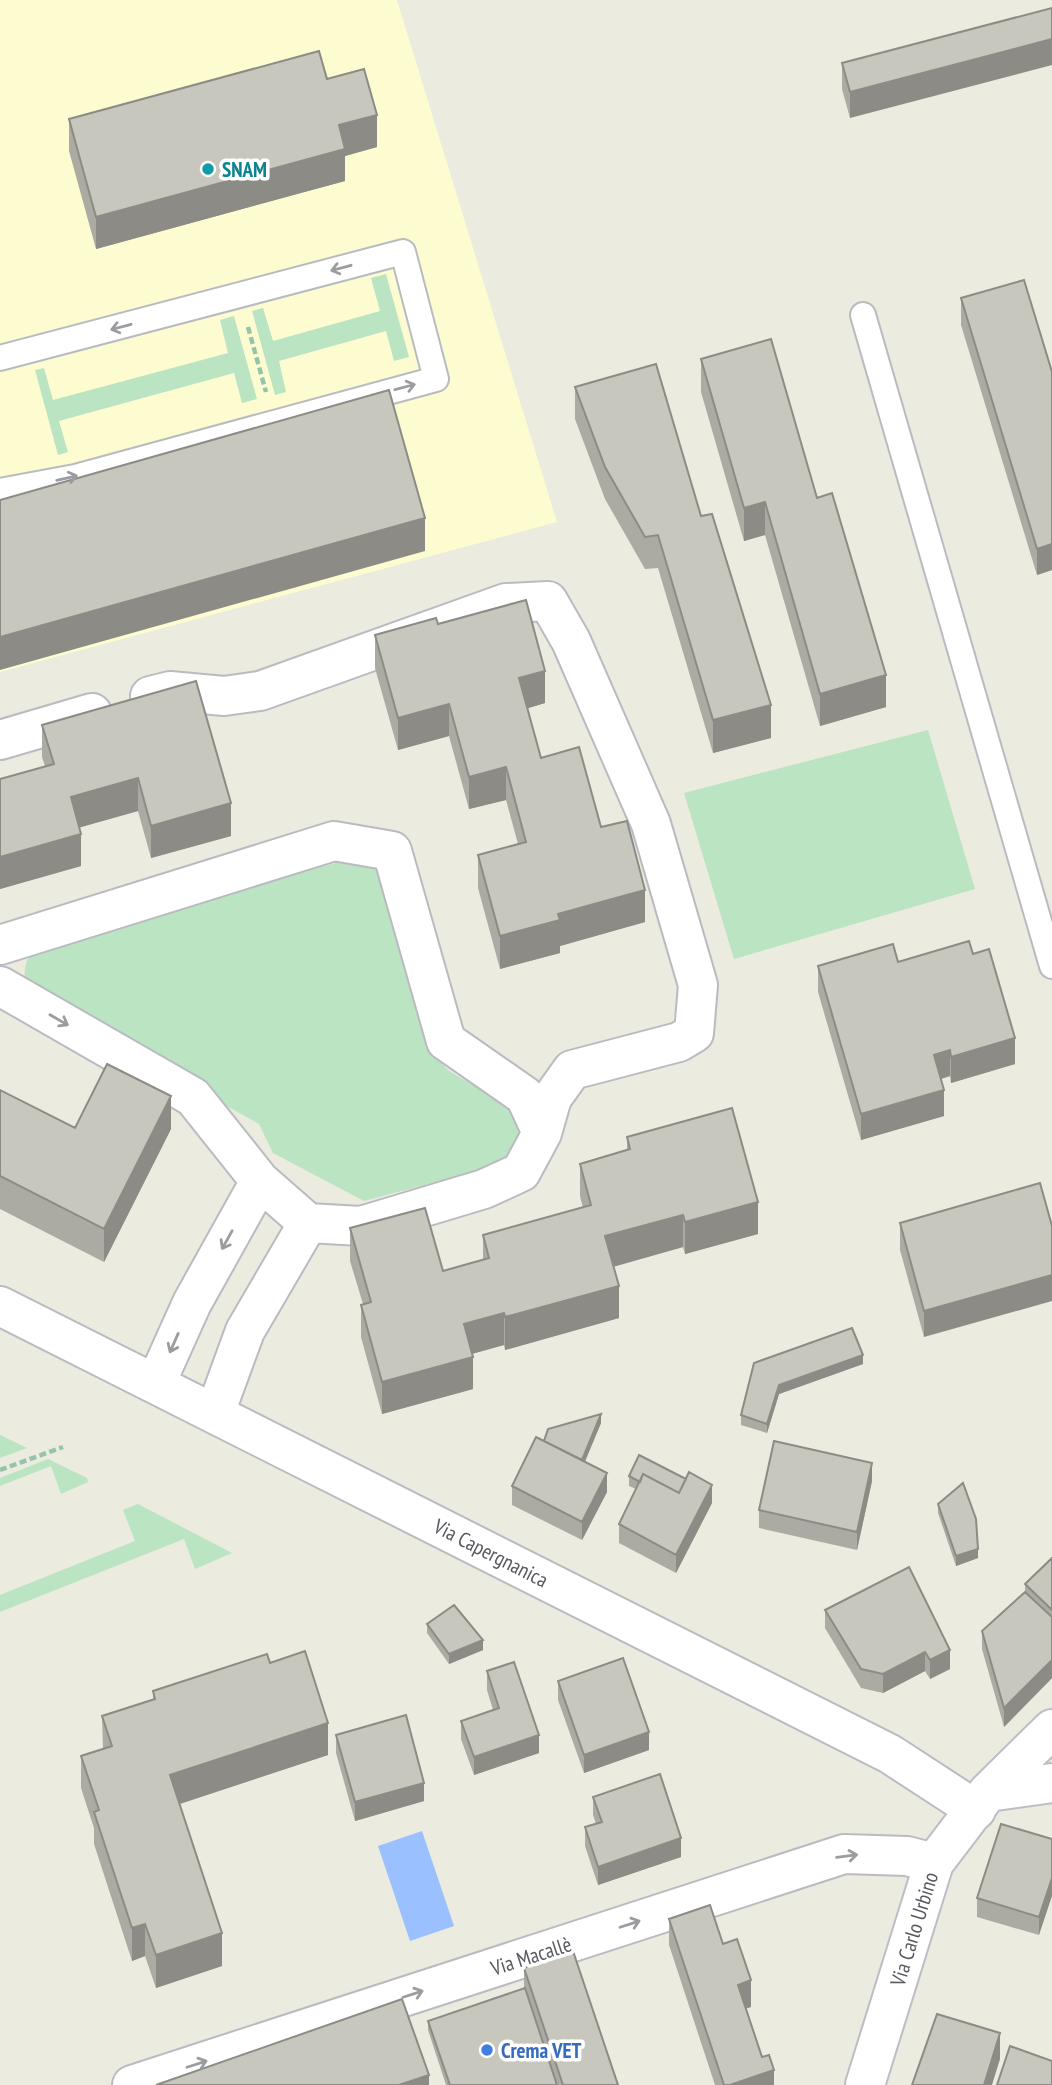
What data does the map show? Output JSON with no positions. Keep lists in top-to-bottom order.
{
  "streets": {
    "street": ["Via Capergnanica", "Via Carlo Urbino", "Via Macallè"]
  },
  "crossings": [
    ["Via Capergnanica", "Via Carlo Urbino"],
    ["Via Carlo Urbino", "Via Macallè"]
  ],
  "one_way": ["Via Macallè"],
  "places": ["SNAM", "Crema VET"]
}
